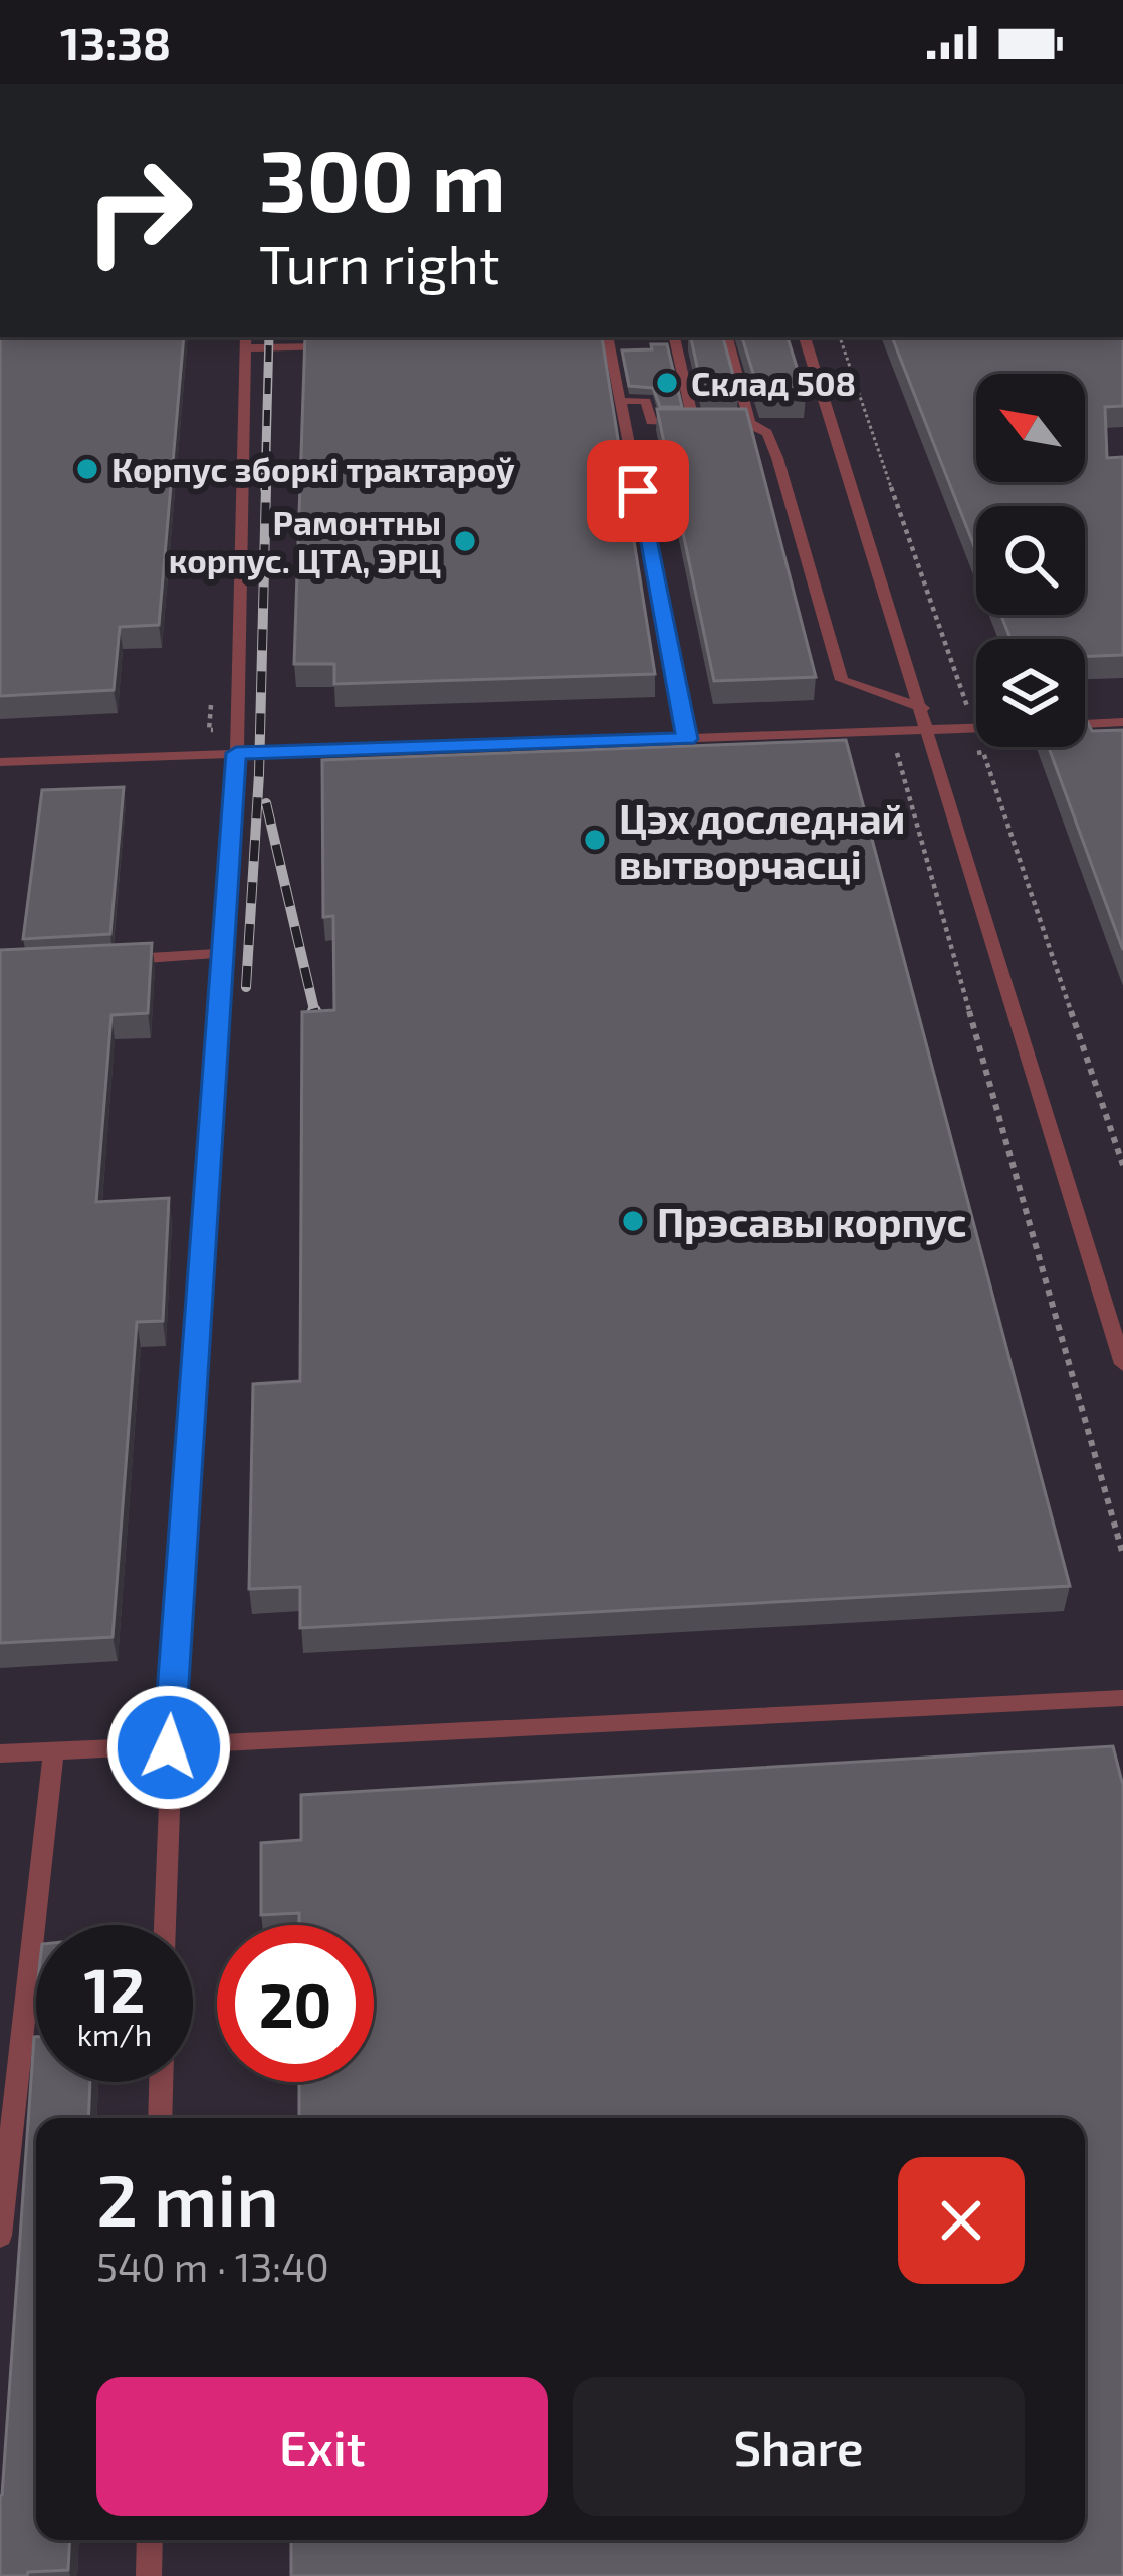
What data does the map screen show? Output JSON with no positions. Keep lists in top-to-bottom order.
{
  "places": [
    "Склад 508",
    "Корпус зборкі трактароў",
    "Рамонтны корпус. ЦТА, ЭРЦ",
    "Цэх доследнай вытворчасці",
    "Прэсавы корпус"
  ],
  "north": "top left",
  "page": {
    "status": "13:38",
    "turn": ["300 m", "Turn right"],
    "speed": "12 km/h",
    "limit": "20",
    "heading": ["2 min", "540 m · 13:40"],
    "buttons": ["Exit", "Share"]
  }
}
